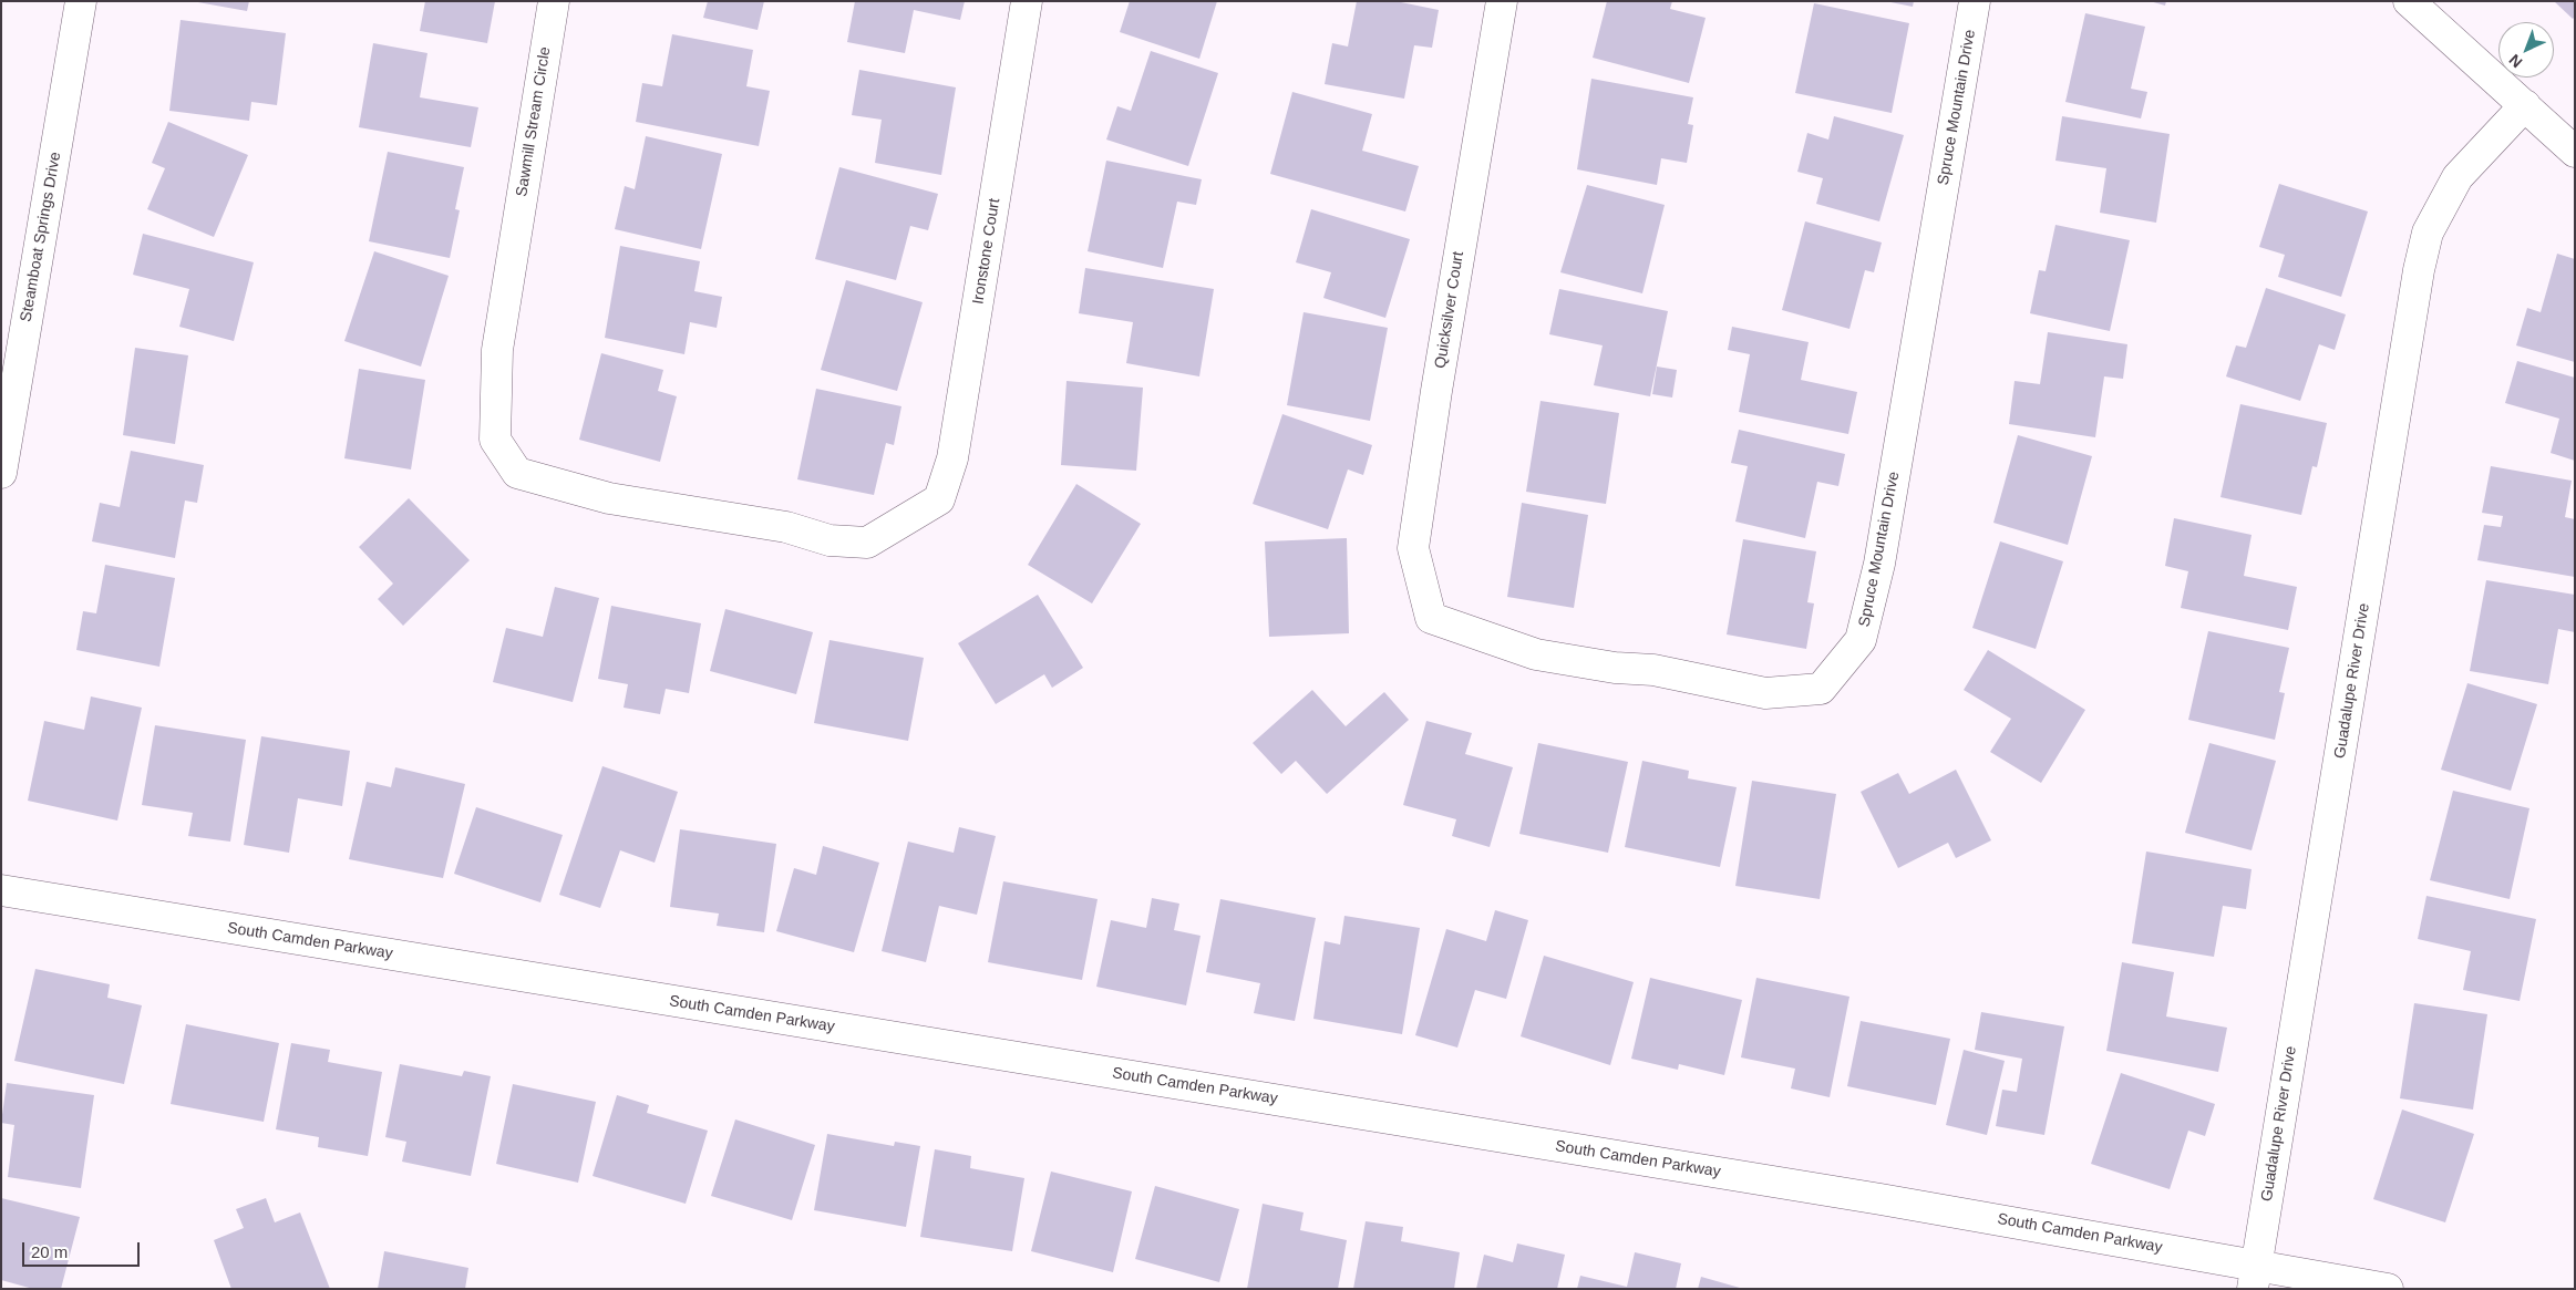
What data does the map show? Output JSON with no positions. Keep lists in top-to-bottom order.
{
  "streets": {
    "street": [
      "Spruce Mountain Drive",
      "Sawmill Stream Circle",
      "Steamboat Springs Drive",
      "Ironstone Court",
      "Quicksilver Court",
      "Guadalupe River Drive",
      "South Camden Parkway"
    ]
  },
  "crossings": [
    ["Spruce Mountain Drive", "Quicksilver Court"],
    ["Sawmill Stream Circle", "Ironstone Court"],
    ["Guadalupe River Drive", "South Camden Parkway"]
  ],
  "scale_bar": "20 m",
  "north": "bottom left"
}
